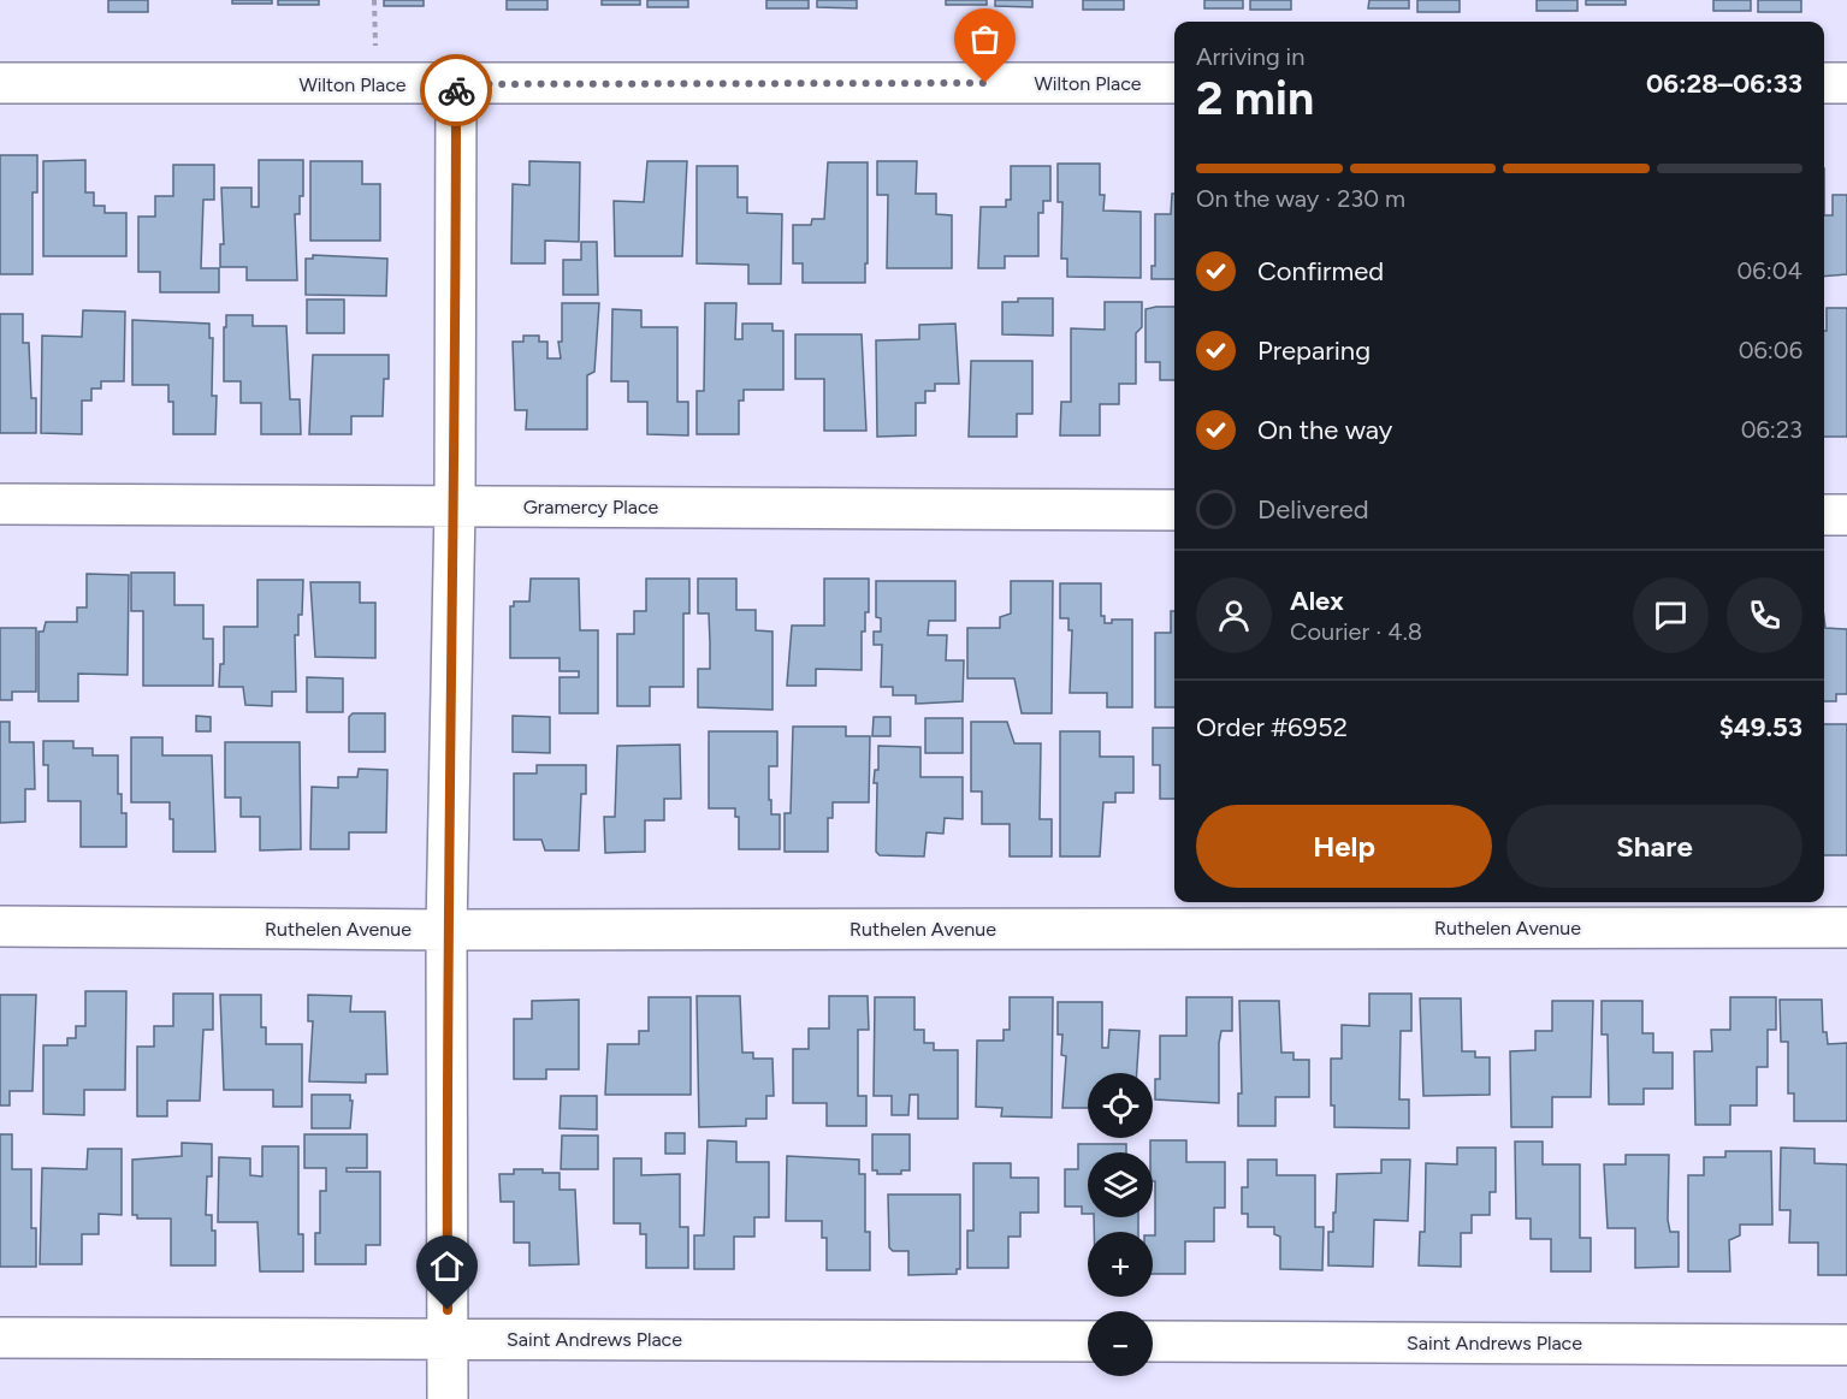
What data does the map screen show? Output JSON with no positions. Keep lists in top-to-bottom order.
{
  "streets": {
    "street": [
      "Wilton Place",
      "Gramercy Place",
      "Ruthelen Avenue",
      "Saint Andrews Place"
    ]
  },
  "page": {
    "heading": ["2 min", "Arriving in", "06:28–06:33"],
    "panel": [
      "Alex",
      "Courier · 4.8",
      "Order #6952",
      "$49.53"
    ],
    "bar": "On the way · 230 m",
    "list": [
      ["Confirmed", "06:04"],
      ["Preparing", "06:06"],
      ["On the way", "06:23"],
      "Delivered"
    ],
    "buttons": ["Help", "Share"],
    "map_buttons": ["+", "−"]
  }
}
